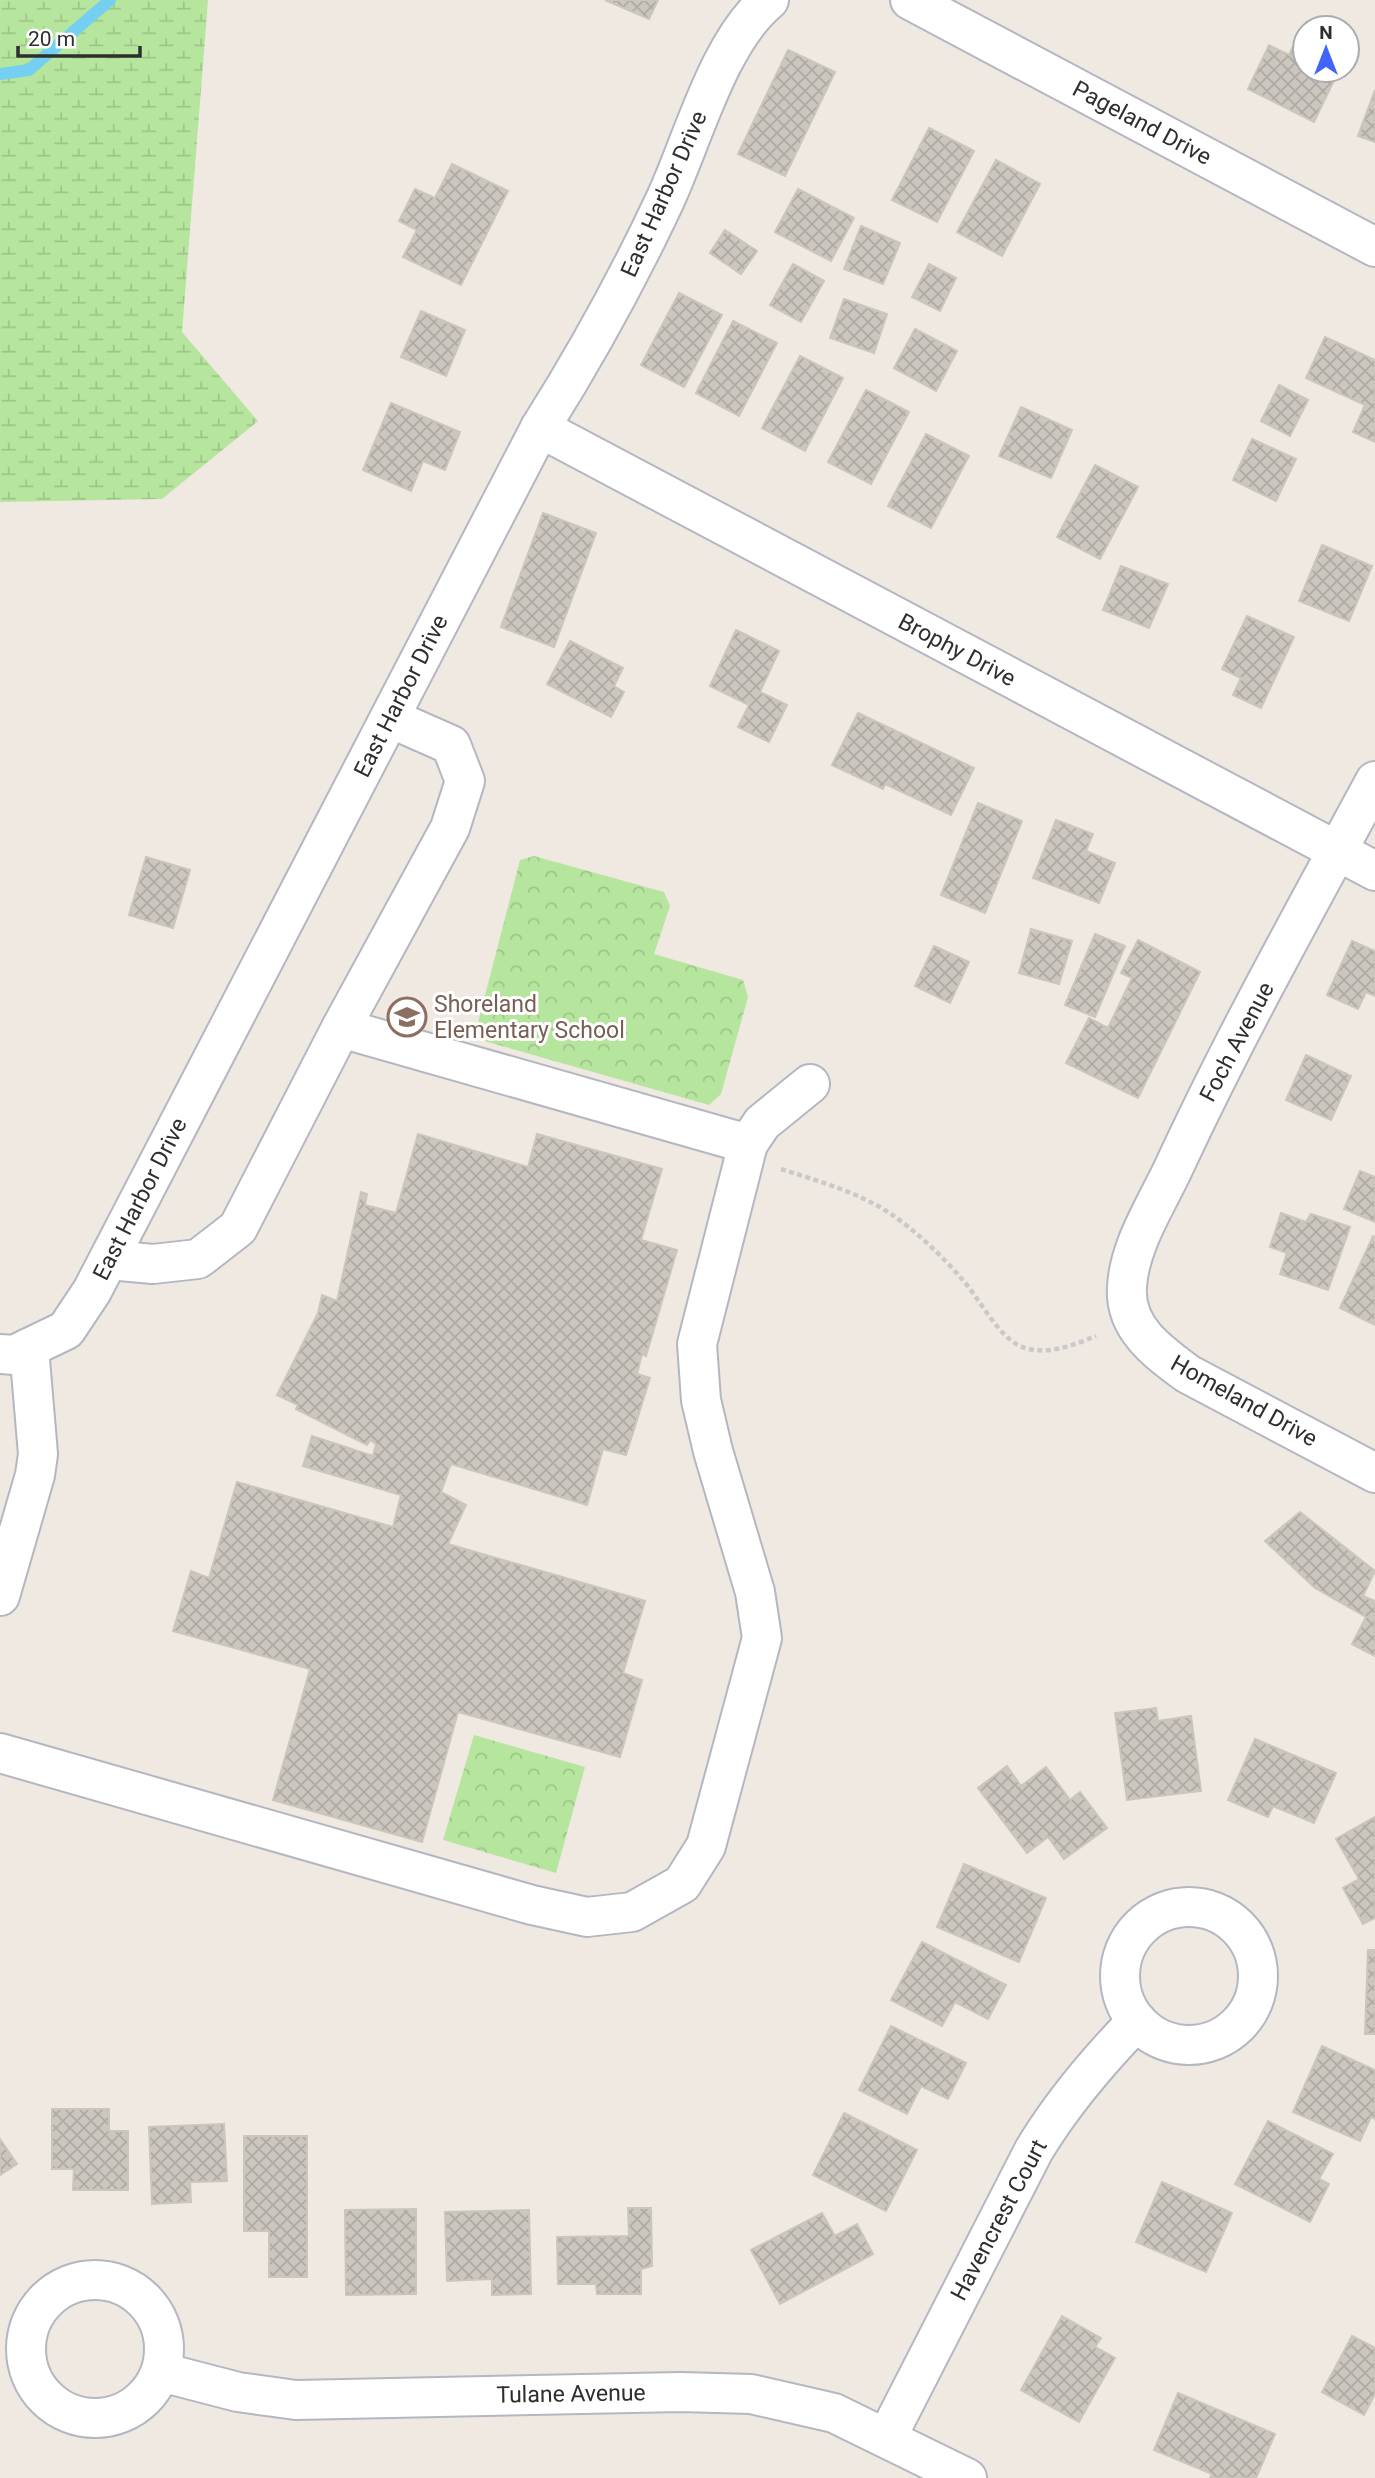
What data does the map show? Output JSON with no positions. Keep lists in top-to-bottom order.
{
  "streets": {
    "street": [
      "Pageland Drive",
      "East Harbor Drive",
      "Brophy Drive",
      "Foch Avenue",
      "Homeland Drive",
      "Havencrest Court",
      "Tulane Avenue"
    ]
  },
  "crossings": [
    ["East Harbor Drive", "Brophy Drive"],
    ["Brophy Drive", "Foch Avenue"],
    ["Foch Avenue", "Homeland Drive"],
    ["Havencrest Court", "Tulane Avenue"]
  ],
  "places": {
    "school or university": ["Shoreland Elementary School"]
  },
  "scale_bar": "20 m",
  "north": "top"
}
